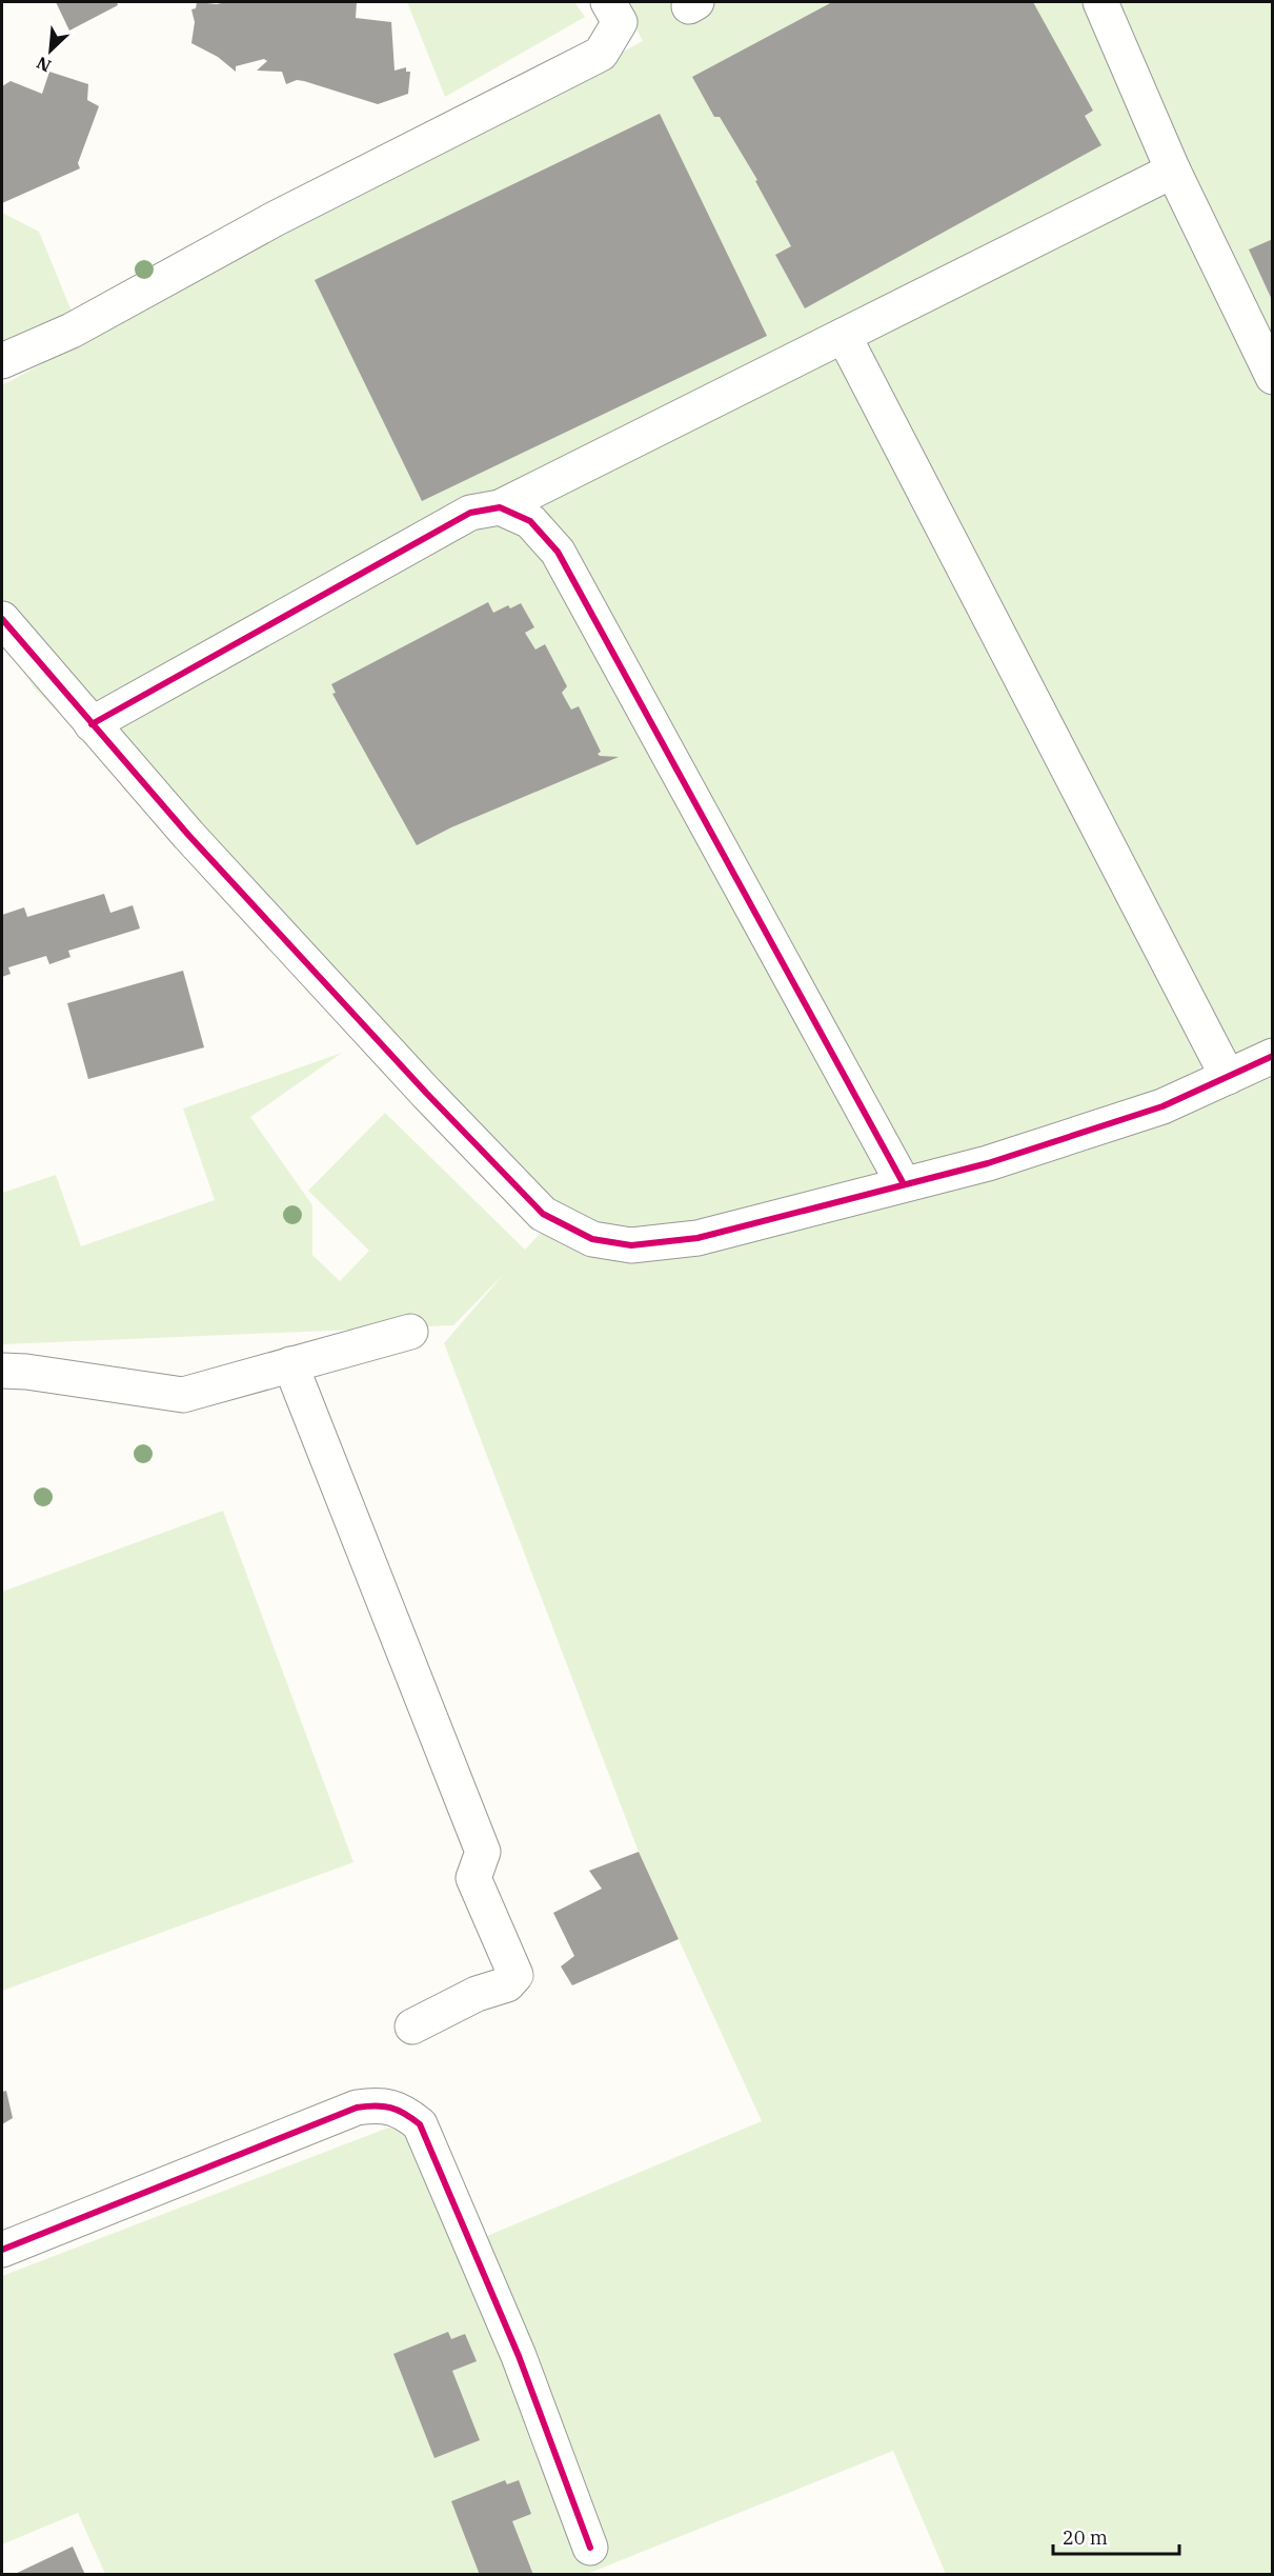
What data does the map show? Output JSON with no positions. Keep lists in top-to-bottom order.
{
  "scale_bar": "20 m",
  "north": "bottom left"
}
